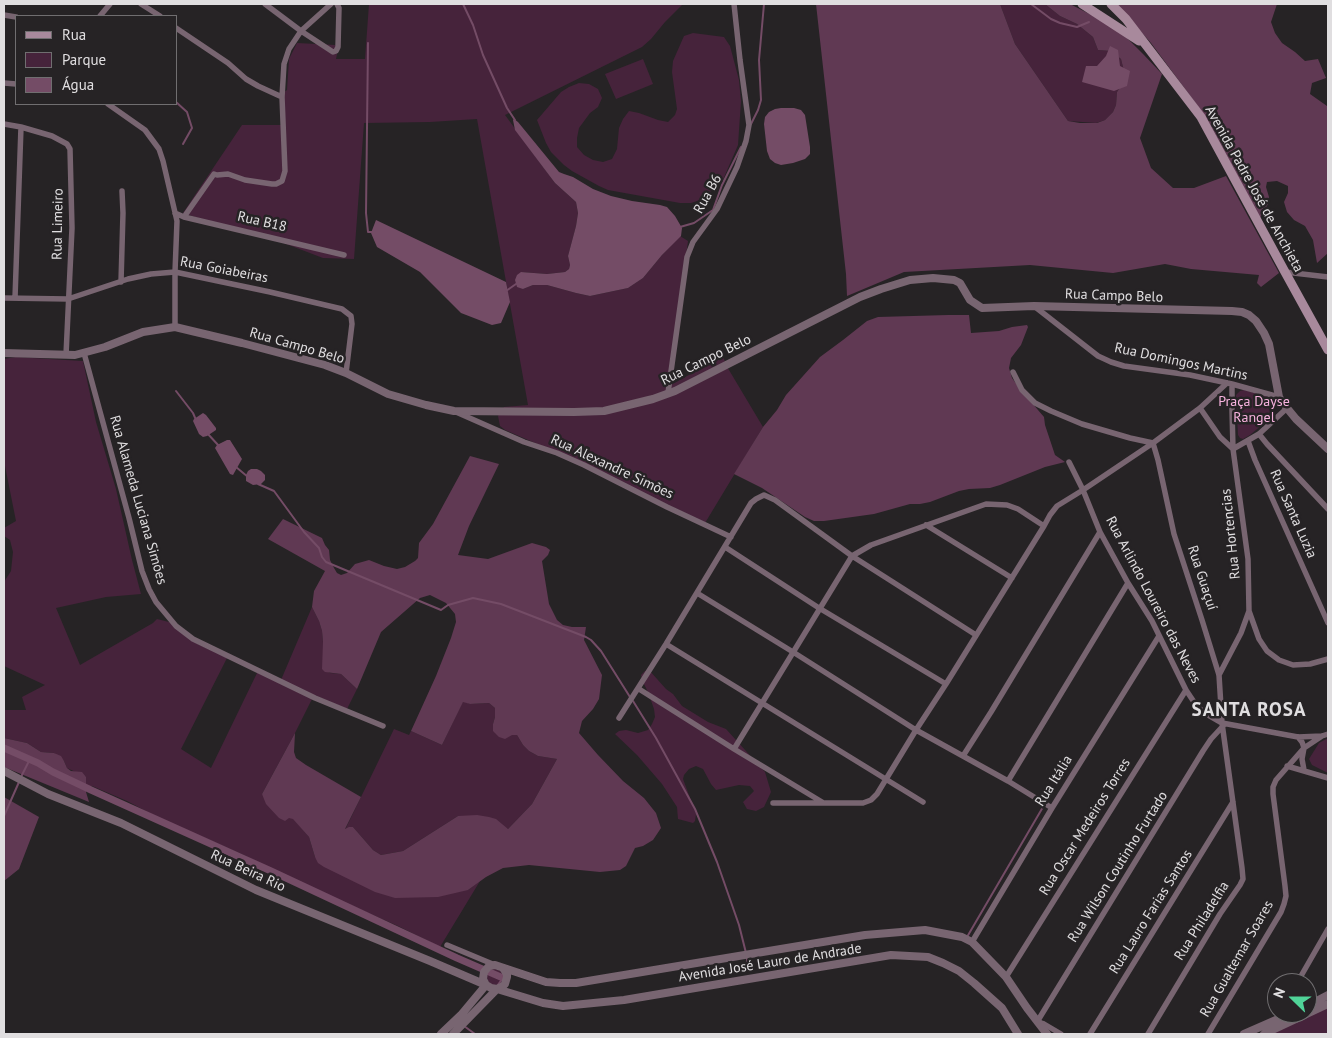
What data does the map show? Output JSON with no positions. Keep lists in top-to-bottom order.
{
  "streets": {
    "main road": ["Avenida Padre José de Anchieta"],
    "street": [
      "Rua B6",
      "Rua B18",
      "Rua Limeiro",
      "Rua Goiabeiras",
      "Rua Campo Belo",
      "Rua Domingos Martins",
      "Rua Alexandre Simões",
      "Rua Alameda Luciana Simões",
      "Rua Santa Luzia",
      "Rua Hortencias",
      "Rua Guaçuí",
      "Rua Arlindo Loureiro das Neves",
      "Rua Itália",
      "Rua Oscar Medeiros Torres",
      "Rua Wilson Coutinho Furtado",
      "Rua Beira Rio",
      "Rua Lauro Farias Santos",
      "Rua Philadelfia",
      "Rua Gualtemar Soares",
      "Avenida José Lauro de Andrade"
    ]
  },
  "crossings": [
    ["Rua B6", "Rua Campo Belo"],
    ["Rua Limeiro", "Rua Goiabeiras"],
    ["Rua Limeiro", "Rua Campo Belo"],
    ["Rua Goiabeiras", "Rua Campo Belo"],
    ["Rua Campo Belo", "Rua Domingos Martins"],
    ["Rua Campo Belo", "Rua Alexandre Simões"],
    ["Rua Campo Belo", "Rua Alameda Luciana Simões"],
    ["Rua Domingos Martins", "Rua Hortencias"],
    ["Rua Hortencias", "Rua Guaçuí"],
    ["Rua Guaçuí", "Rua Arlindo Loureiro das Neves"],
    ["Rua Guaçuí", "Rua Wilson Coutinho Furtado"],
    ["Rua Guaçuí", "Rua Philadelfia"],
    ["Rua Arlindo Loureiro das Neves", "Rua Itália"],
    ["Rua Arlindo Loureiro das Neves", "Rua Oscar Medeiros Torres"],
    ["Rua Arlindo Loureiro das Neves", "Rua Wilson Coutinho Furtado"],
    ["Rua Arlindo Loureiro das Neves", "Rua Philadelfia"],
    ["Rua Arlindo Loureiro das Neves", "Rua Gualtemar Soares"],
    ["Rua Itália", "Avenida José Lauro de Andrade"],
    ["Rua Wilson Coutinho Furtado", "Rua Philadelfia"],
    ["Rua Beira Rio", "Avenida José Lauro de Andrade"],
    ["Rua Lauro Farias Santos", "Rua Philadelfia"]
  ],
  "districts": ["SANTA ROSA"],
  "parks": ["Praça Dayse Rangel"],
  "legend": ["Rua", "Parque", "Água"],
  "north": "left"
}
